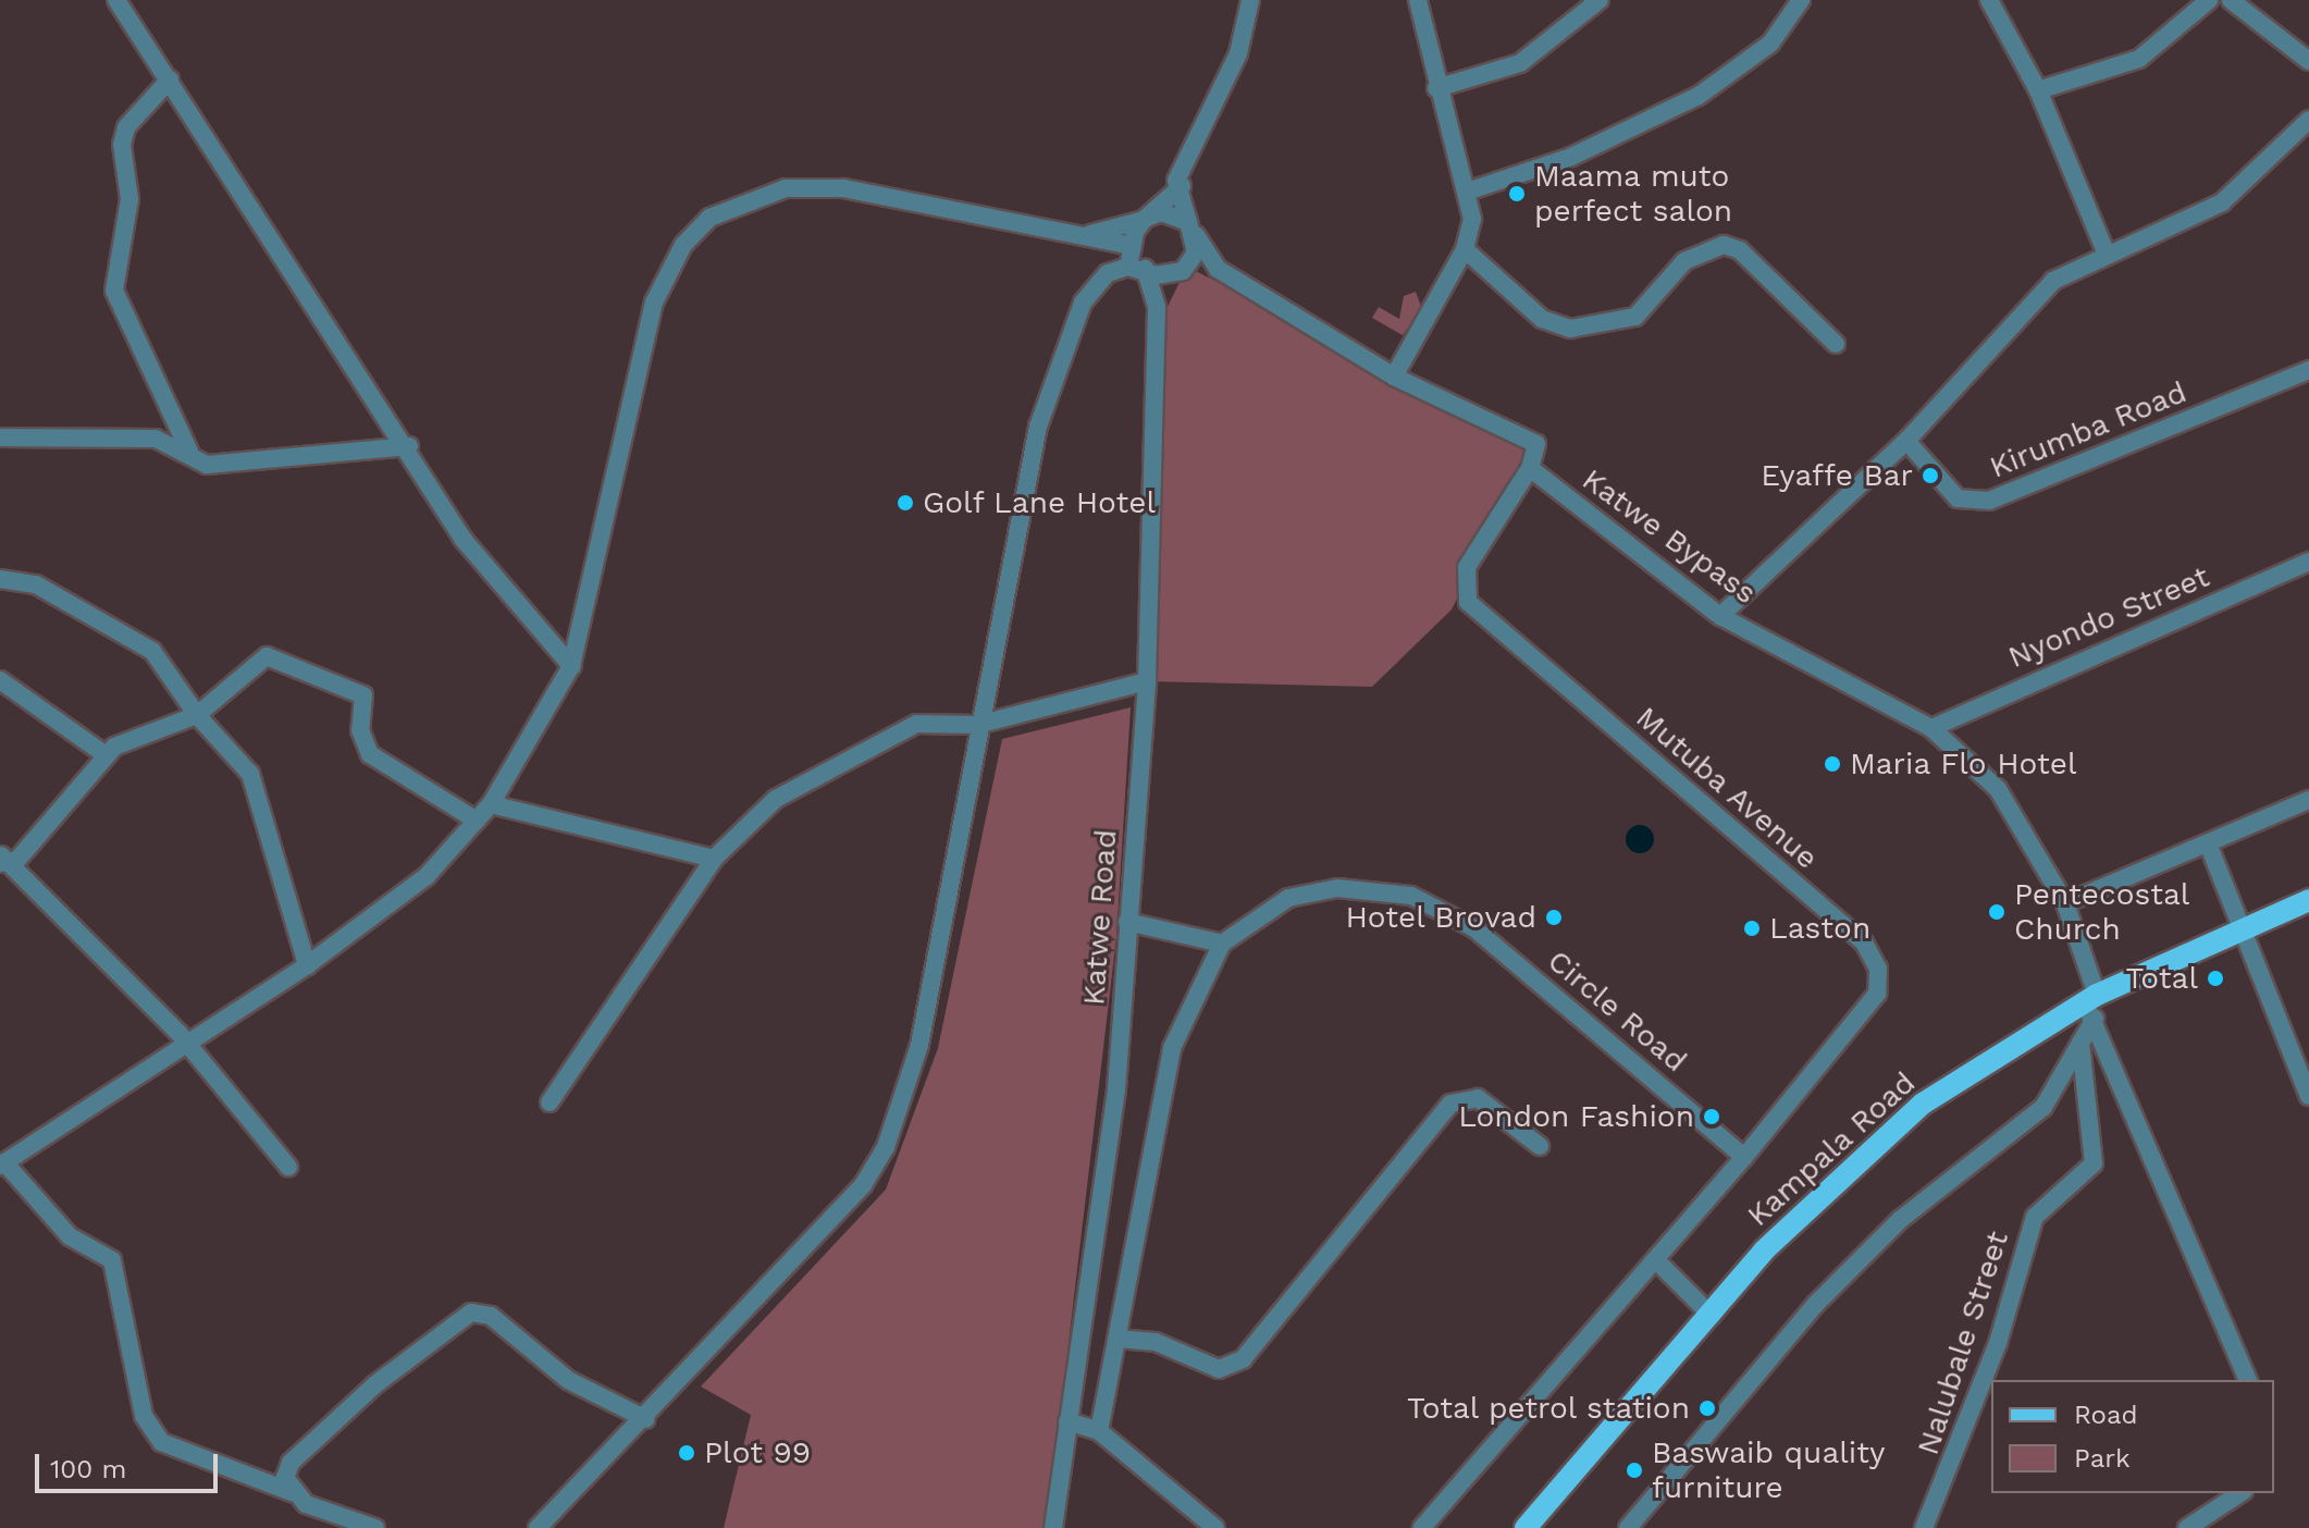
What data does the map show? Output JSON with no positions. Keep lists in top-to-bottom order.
{
  "streets": {
    "main road": ["Kampala Road"],
    "street": [
      "Kirumba Road",
      "Katwe Bypass",
      "Nyondo Street",
      "Mutuba Avenue",
      "Katwe Road",
      "Circle Road",
      "Nalubale Street"
    ]
  },
  "crossings": [
    ["Katwe Bypass", "Nyondo Street"],
    ["Katwe Bypass", "Mutuba Avenue"],
    ["Katwe Bypass", "Kampala Road"],
    ["Mutuba Avenue", "Circle Road"]
  ],
  "places": [
    "Maama muto perfect salon",
    "Eyaffe Bar",
    "Golf Lane Hotel",
    "Maria Flo Hotel",
    "Pentecostal Church",
    "Hotel Brovad",
    "Laston",
    "Total",
    "London Fashion",
    "Total petrol station",
    "Plot 99",
    "Baswaib quality furniture"
  ],
  "legend": ["Road", "Park"],
  "scale_bar": "100 m"
}
